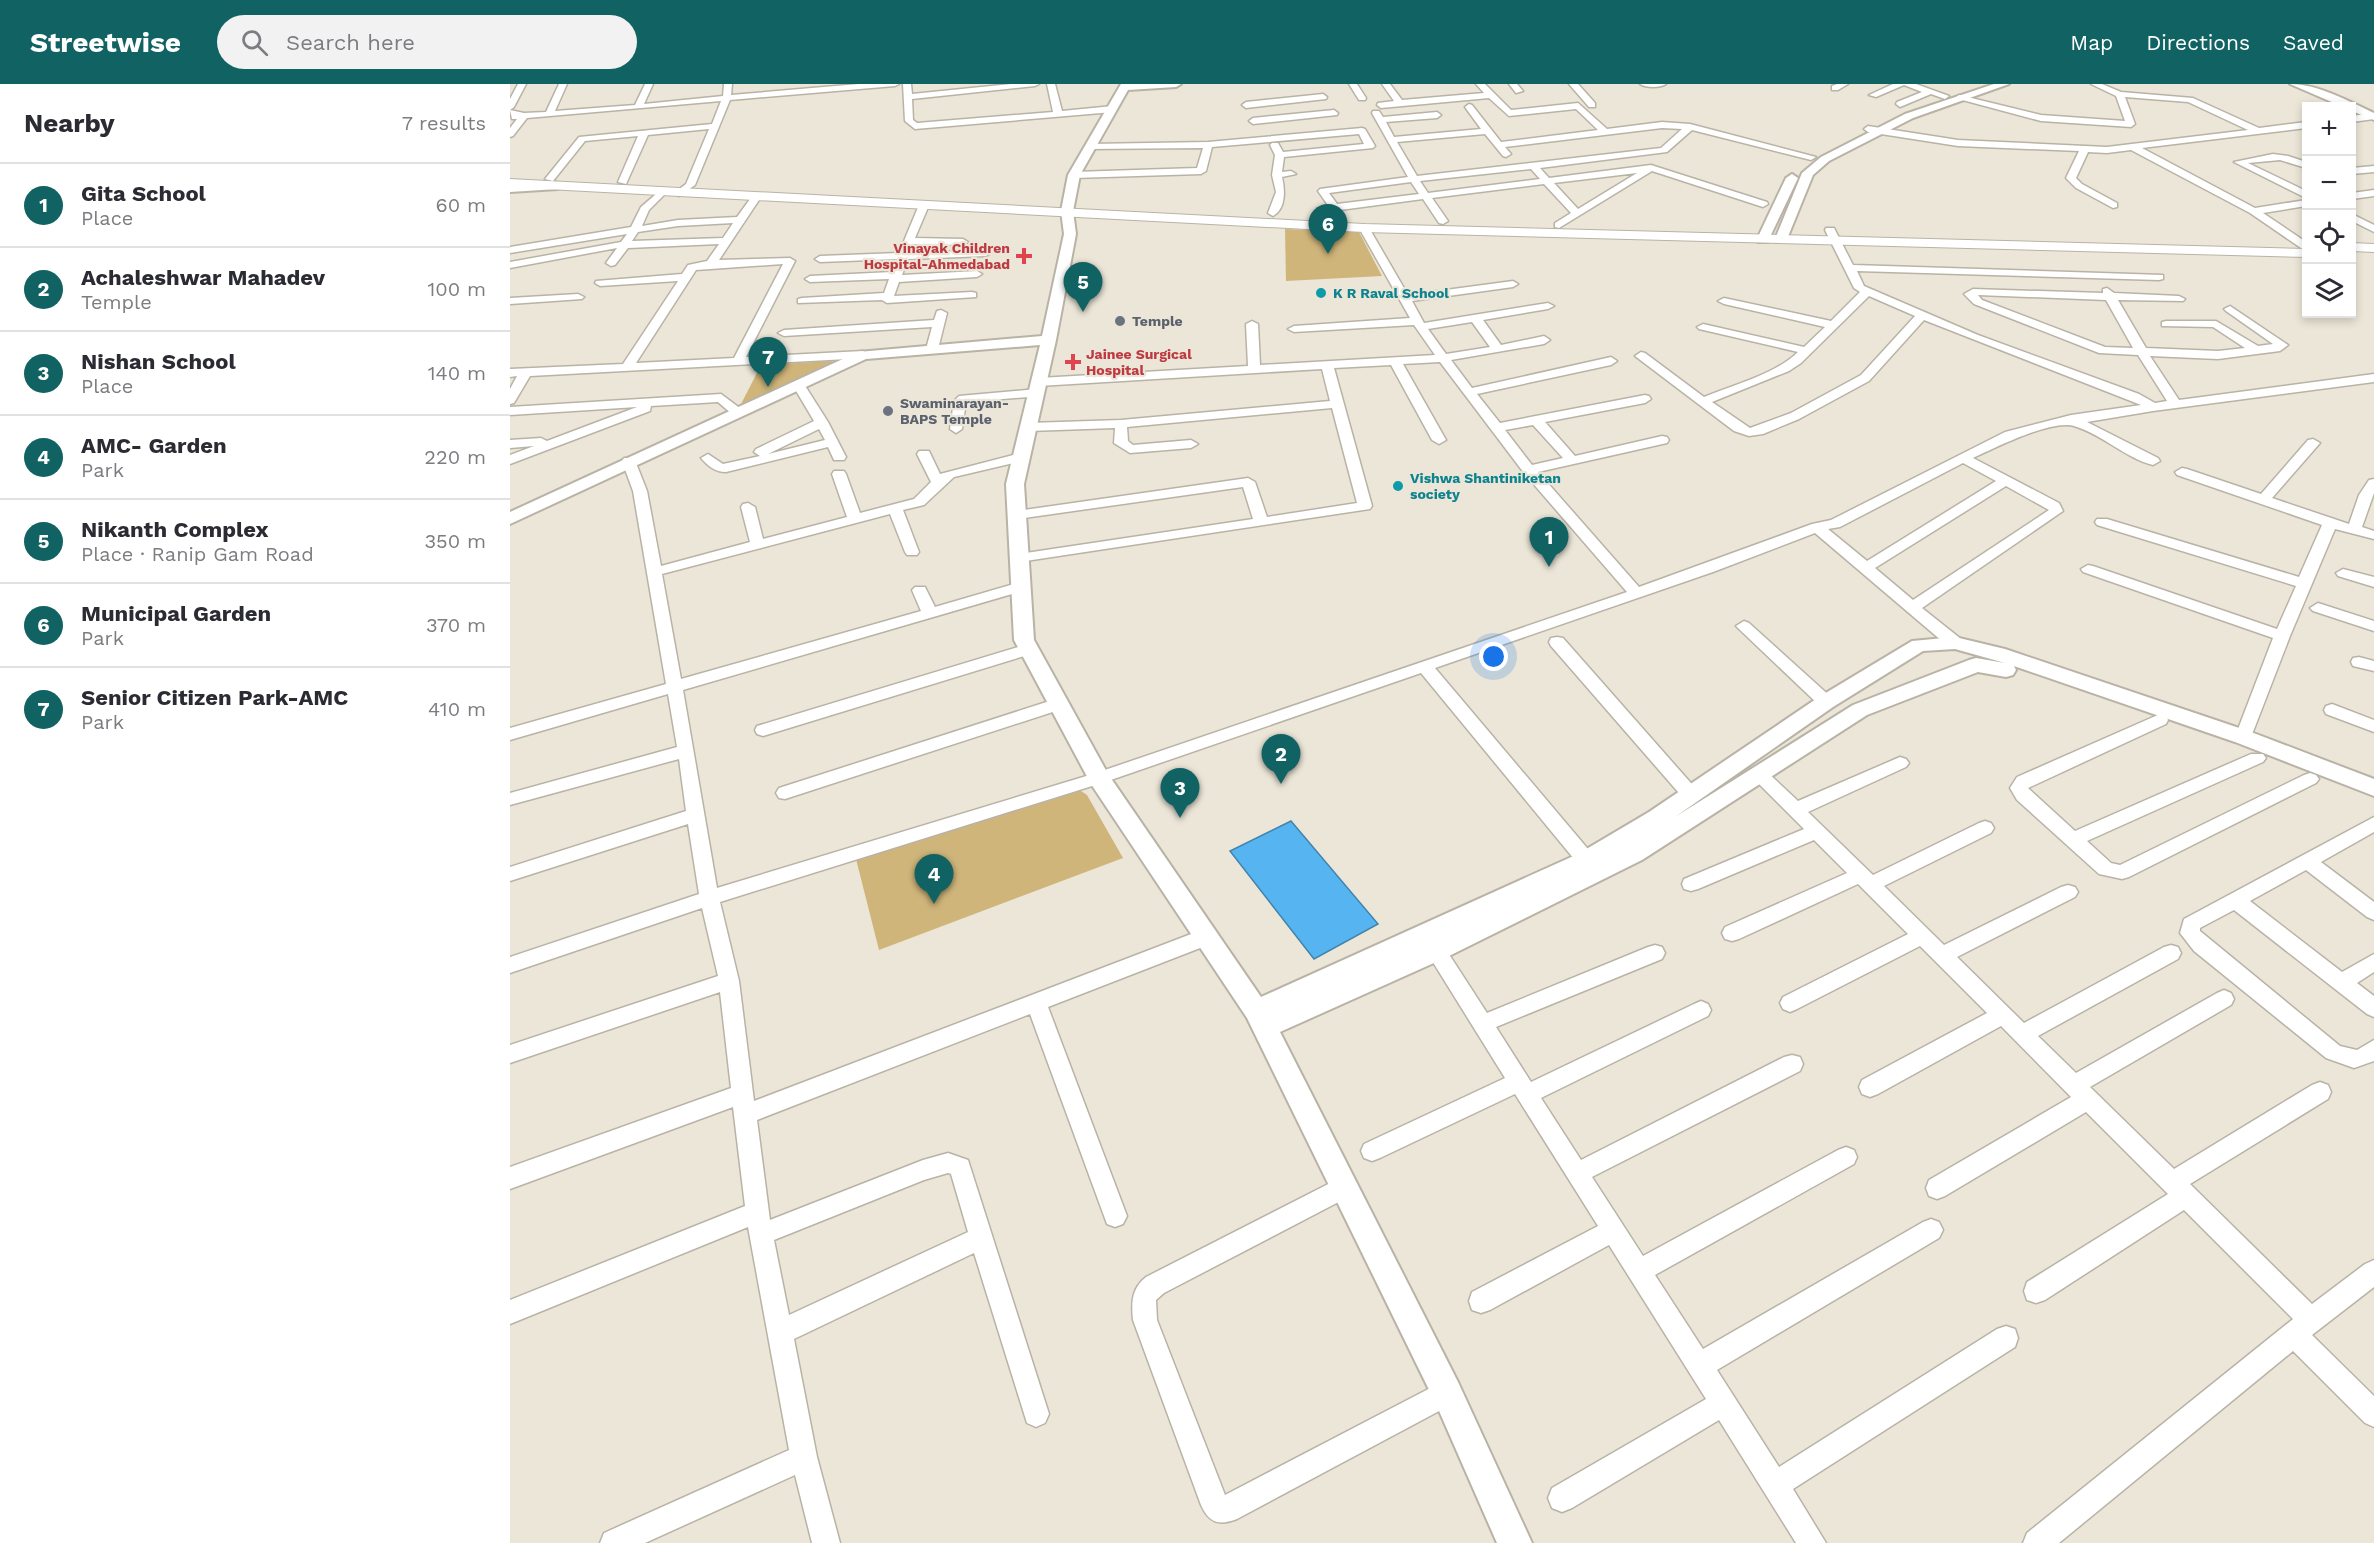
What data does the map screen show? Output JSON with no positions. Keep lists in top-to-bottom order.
{
  "places": {
    "health": ["Vinayak Children Hospital-Ahmedabad", "Jainee Surgical Hospital"],
    "other": [
      "K R Raval School",
      "Temple",
      "Swaminarayan- BAPS Temple",
      "Vishwa Shantiniketan society"
    ]
  },
  "page": {
    "header": "Streetwise",
    "search": "Search here",
    "nav": ["Map", "Directions", "Saved"],
    "heading": ["Nearby", "7 results"],
    "map_buttons": ["+", "−"],
    "list": [
      {
        "mark": "1",
        "name": "Gita School",
        "note": "Place",
        "value": "60 m"
      },
      {
        "mark": "2",
        "name": "Achaleshwar Mahadev",
        "note": "Temple",
        "value": "100 m"
      },
      {
        "mark": "3",
        "name": "Nishan School",
        "note": "Place",
        "value": "140 m"
      },
      {
        "mark": "4",
        "name": "AMC- Garden",
        "note": "Park",
        "value": "220 m"
      },
      {
        "mark": "5",
        "name": "Nikanth Complex",
        "note": "Place · Ranip Gam Road",
        "value": "350 m"
      },
      {
        "mark": "6",
        "name": "Municipal Garden",
        "note": "Park",
        "value": "370 m"
      },
      {
        "mark": "7",
        "name": "Senior Citizen Park-AMC",
        "note": "Park",
        "value": "410 m"
      }
    ],
    "pins": [
      "6",
      "5",
      "7",
      "1",
      "2",
      "3",
      "4"
    ]
  }
}
